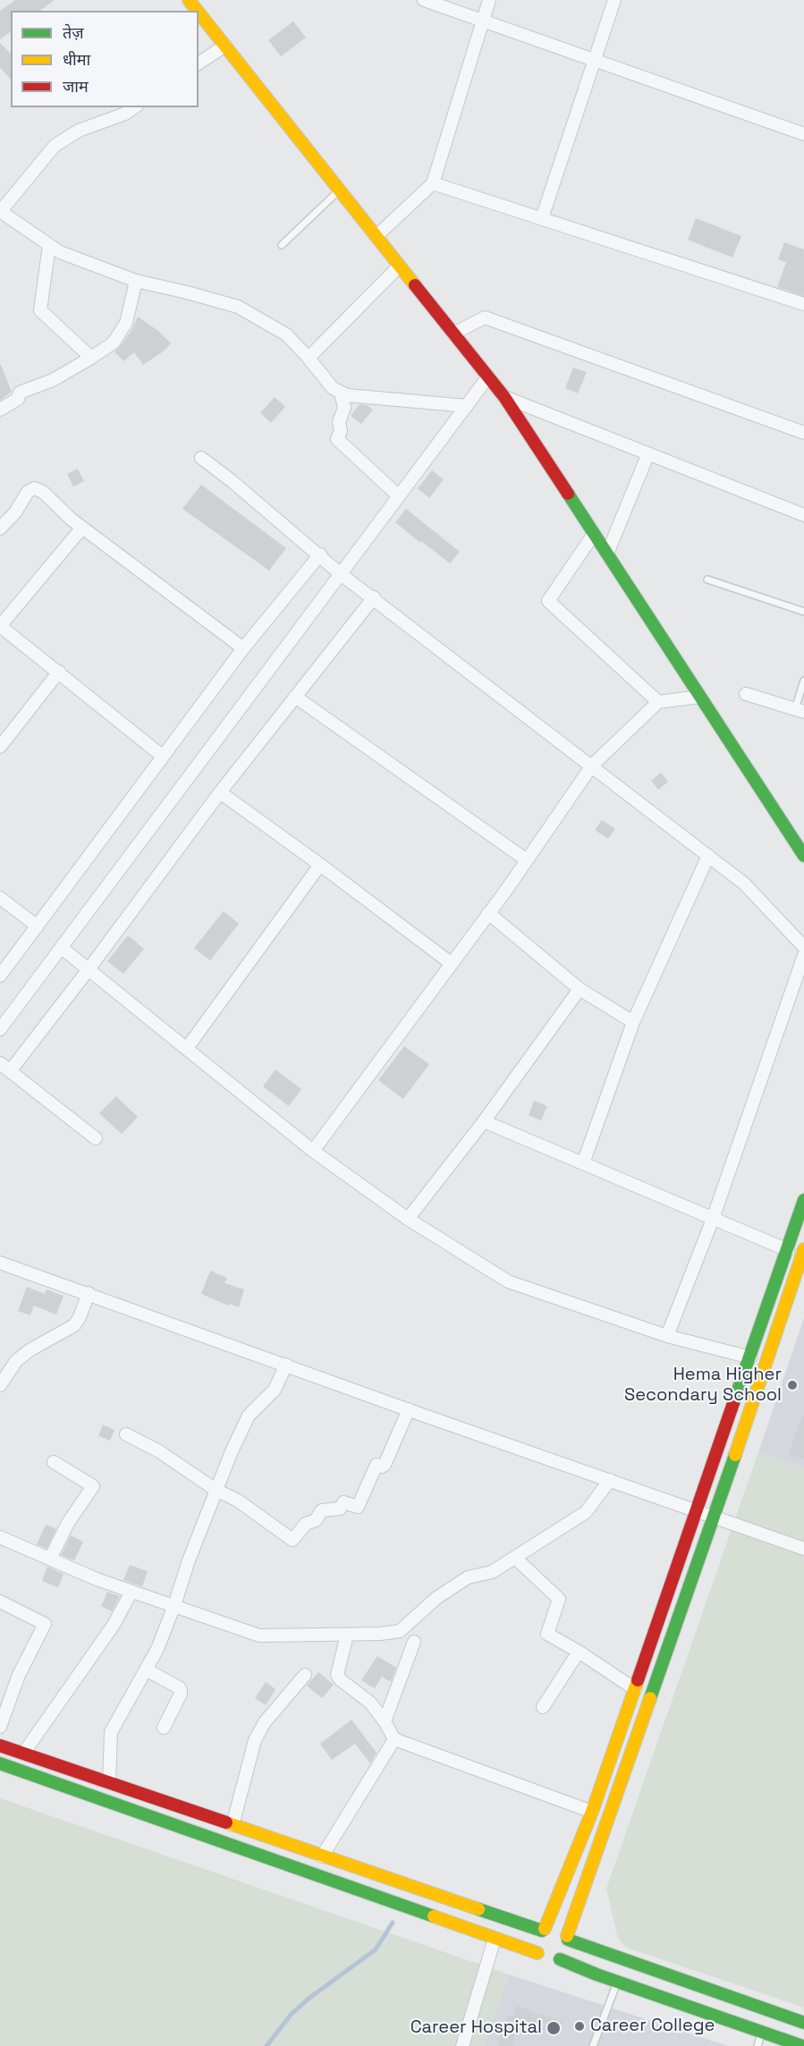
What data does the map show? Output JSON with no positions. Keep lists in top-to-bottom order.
{
  "places": ["Hema Higher Secondary School", "Career College", "Career Hospital"],
  "legend": ["तेज़", "धीमा", "जाम"]
}
